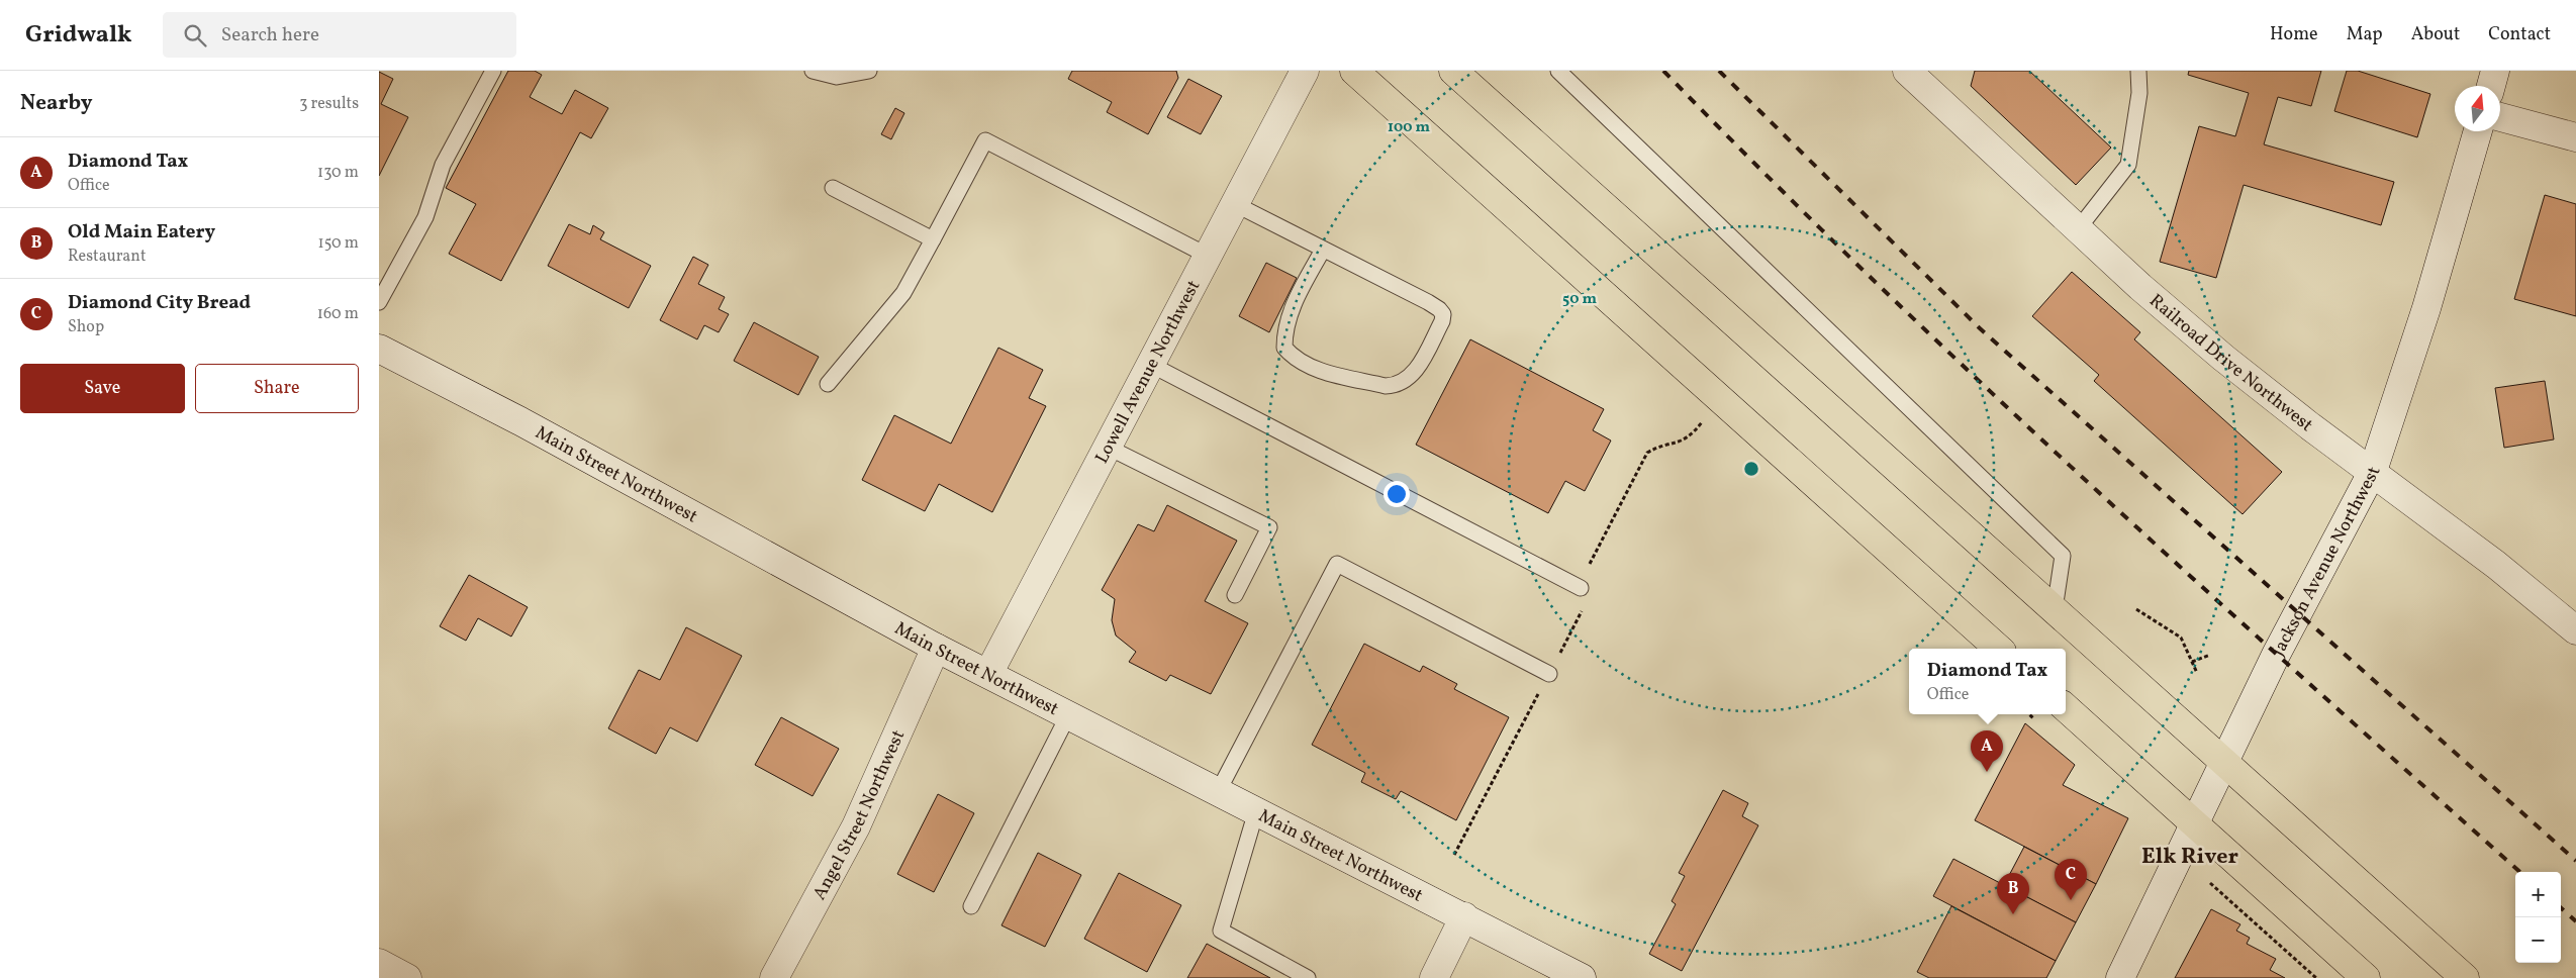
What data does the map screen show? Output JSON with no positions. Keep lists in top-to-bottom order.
{
  "streets": {
    "street": [
      "Railroad Drive Northwest",
      "Lowell Avenue Northwest",
      "Main Street Northwest",
      "Jackson Avenue Northwest",
      "Angel Street Northwest"
    ]
  },
  "crossings": [
    ["Railroad Drive Northwest", "Jackson Avenue Northwest"],
    ["Lowell Avenue Northwest", "Main Street Northwest"],
    ["Main Street Northwest", "Angel Street Northwest"]
  ],
  "districts": ["Elk River"],
  "north": "top",
  "page": {
    "header": "Gridwalk",
    "search": "Search here",
    "nav": [
      "Home",
      "Map",
      "About",
      "Contact"
    ],
    "heading": ["Nearby", "3 results"],
    "list": [
      {
        "mark": "A",
        "name": "Diamond Tax",
        "note": "Office",
        "value": "130 m"
      },
      {
        "mark": "B",
        "name": "Old Main Eatery",
        "note": "Restaurant",
        "value": "150 m"
      },
      {
        "mark": "C",
        "name": "Diamond City Bread",
        "note": "Shop",
        "value": "160 m"
      }
    ],
    "buttons": ["Save", "Share"],
    "popup": ["Diamond Tax", "Office"],
    "pins": ["A", "C", "B"],
    "map_buttons": ["+", "−"]
  },
  "rings": ["100 m", "50 m"]
}
